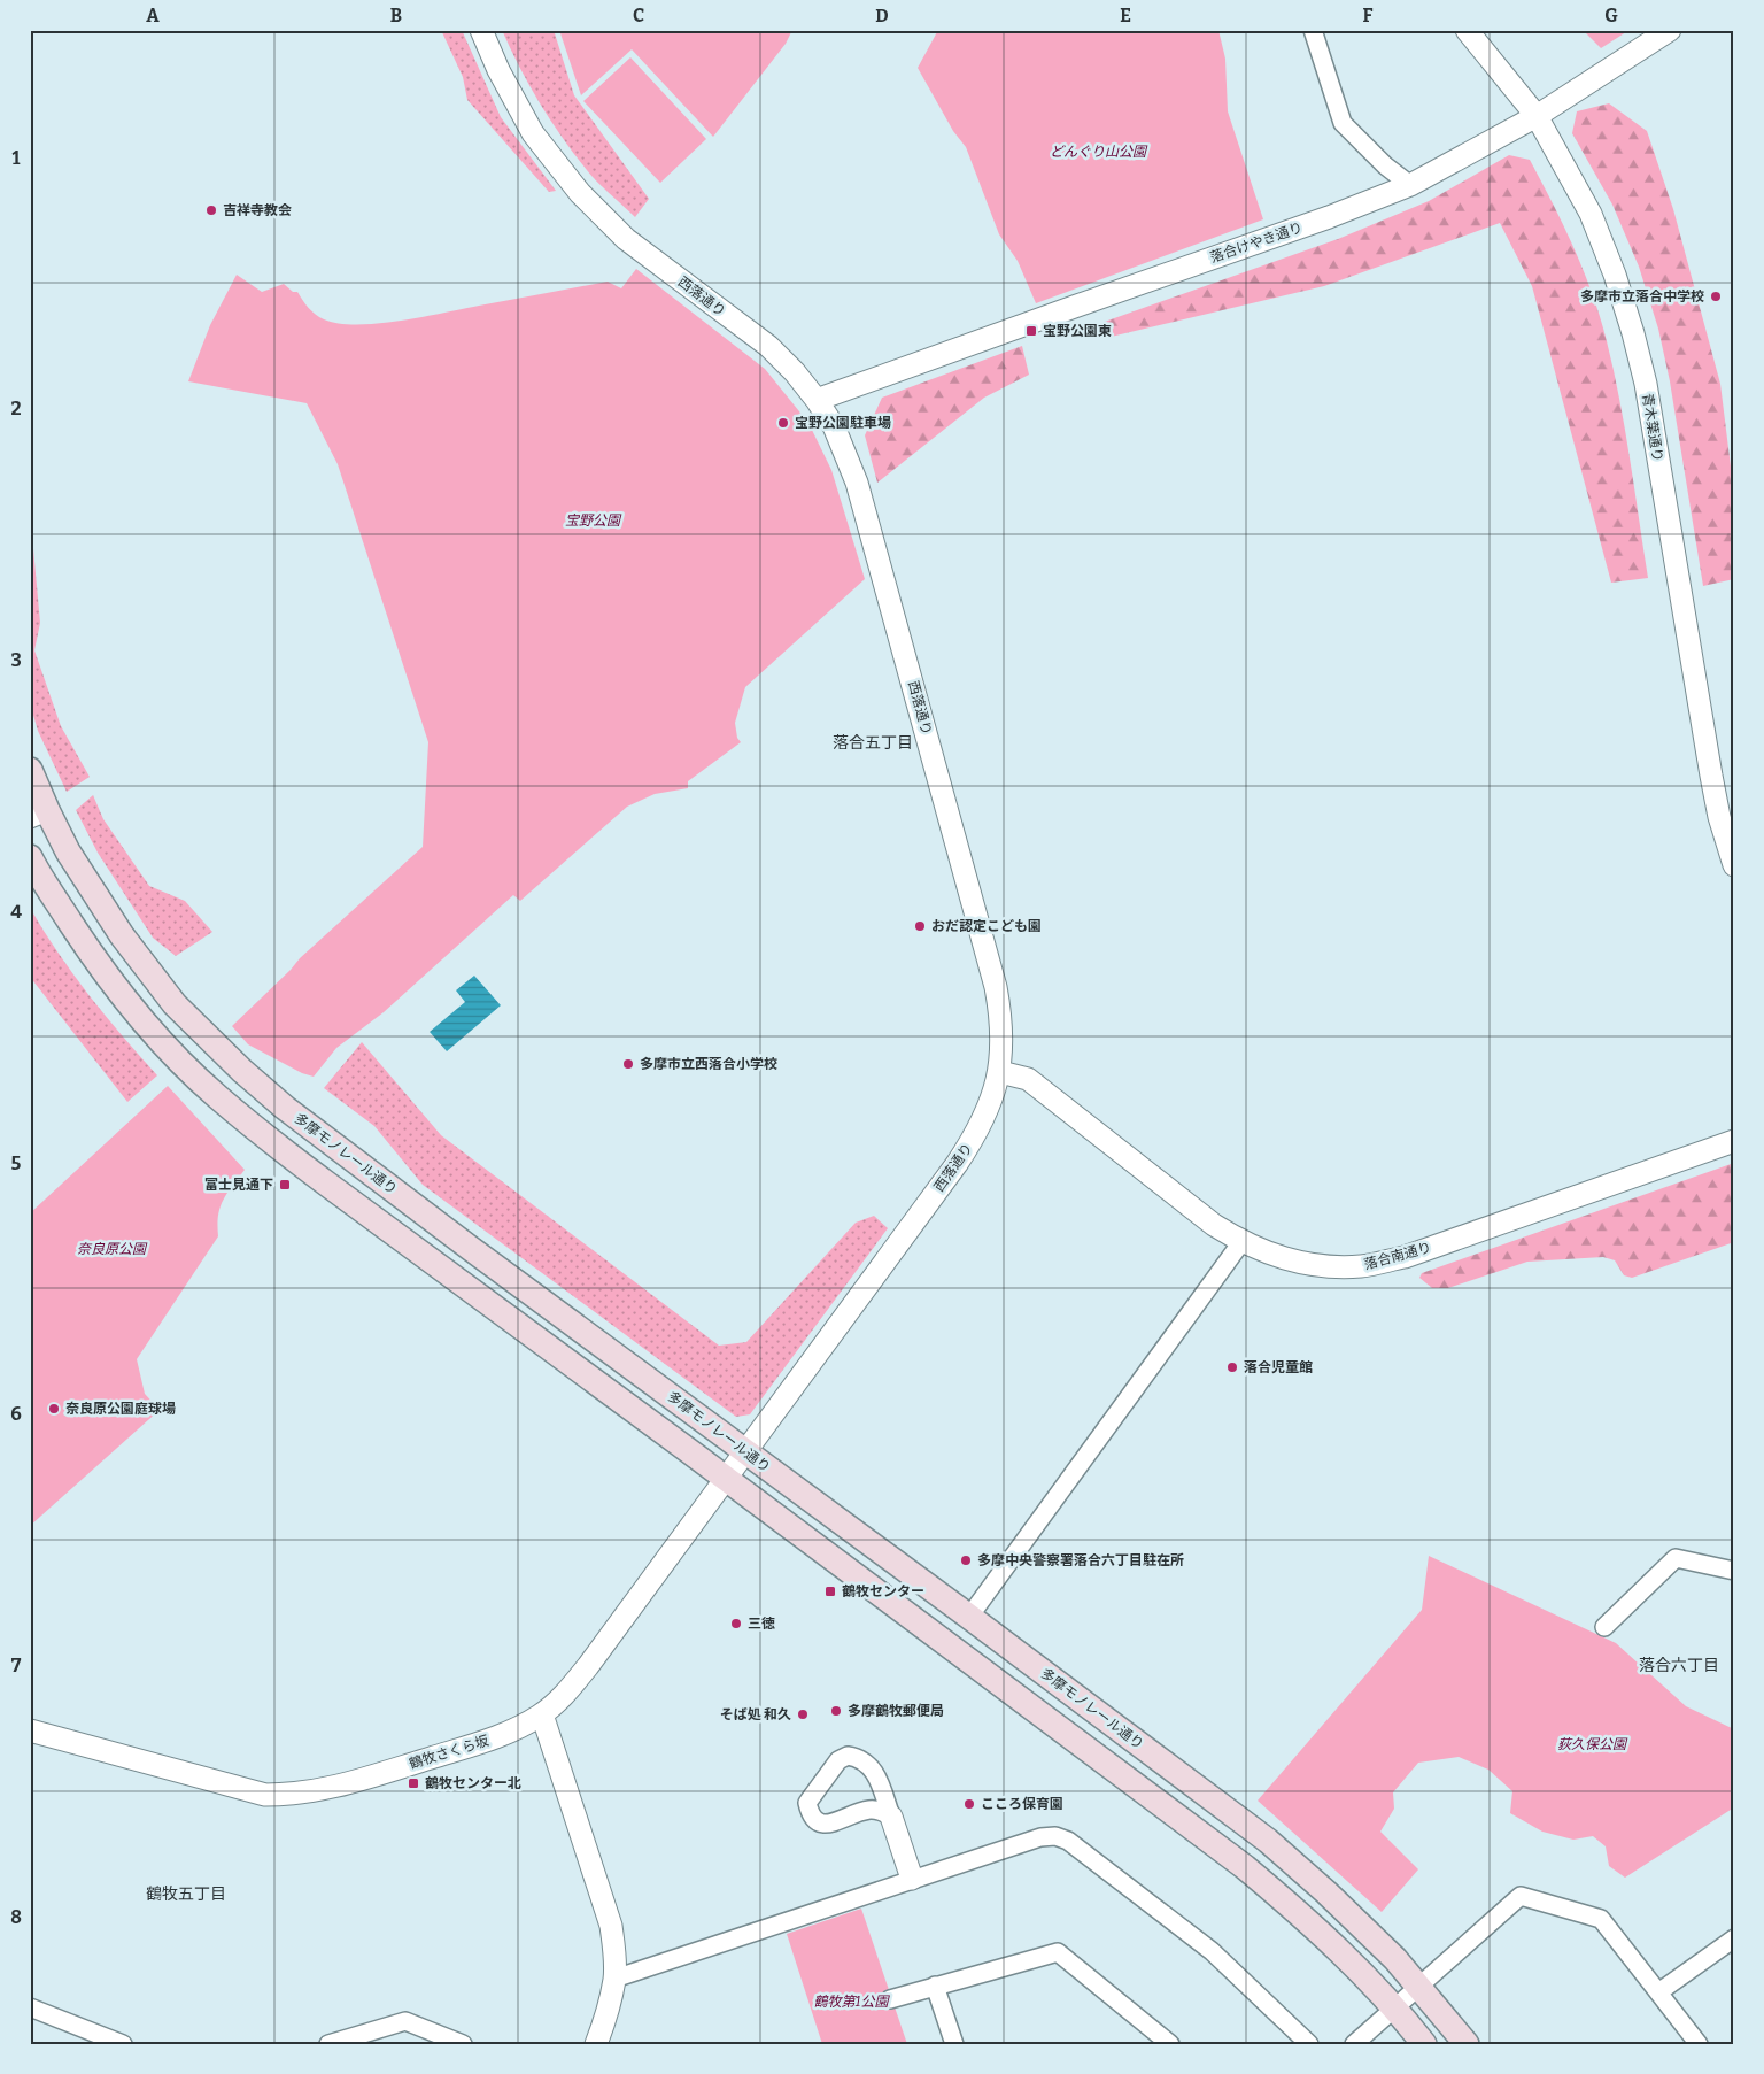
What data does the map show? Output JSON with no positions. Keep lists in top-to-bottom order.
{
  "streets": {
    "main road": ["多摩モノレール通り"],
    "street": [
      "落合けやき通り",
      "西落通り",
      "青木葉通り",
      "落合南通り",
      "鶴牧さくら坂"
    ]
  },
  "crossings": [
    ["落合けやき通り", "西落通り"],
    ["落合けやき通り", "青木葉通り"],
    ["西落通り", "多摩モノレール通り"],
    ["西落通り", "落合南通り"],
    ["西落通り", "鶴牧さくら坂"],
    ["多摩モノレール通り", "鶴牧さくら坂"]
  ],
  "districts": ["落合五丁目", "落合六丁目", "鶴牧五丁目"],
  "parks": [
    "どんぐり山公園",
    "宝野公園",
    "奈良原公園",
    "荻久保公園",
    "鶴牧第1公園"
  ],
  "places": {
    "other": [
      "吉祥寺教会",
      "多摩市立落合中学校",
      "宝野公園駐車場",
      "おだ認定こども園",
      "多摩市立西落合小学校",
      "落合児童館",
      "奈良原公園庭球場",
      "多摩中央警察署落合六丁目駐在所",
      "三徳",
      "多摩鶴牧郵便局",
      "そば処 和久",
      "こころ保育園"
    ],
    "transit": [
      "宝野公園東",
      "富士見通下",
      "鶴牧センター",
      "鶴牧センター北"
    ]
  },
  "grid": {
    "columns": [
      "A",
      "B",
      "C",
      "D",
      "E",
      "F",
      "G"
    ],
    "rows": [
      "1",
      "2",
      "3",
      "4",
      "5",
      "6",
      "7",
      "8"
    ]
  }
}
